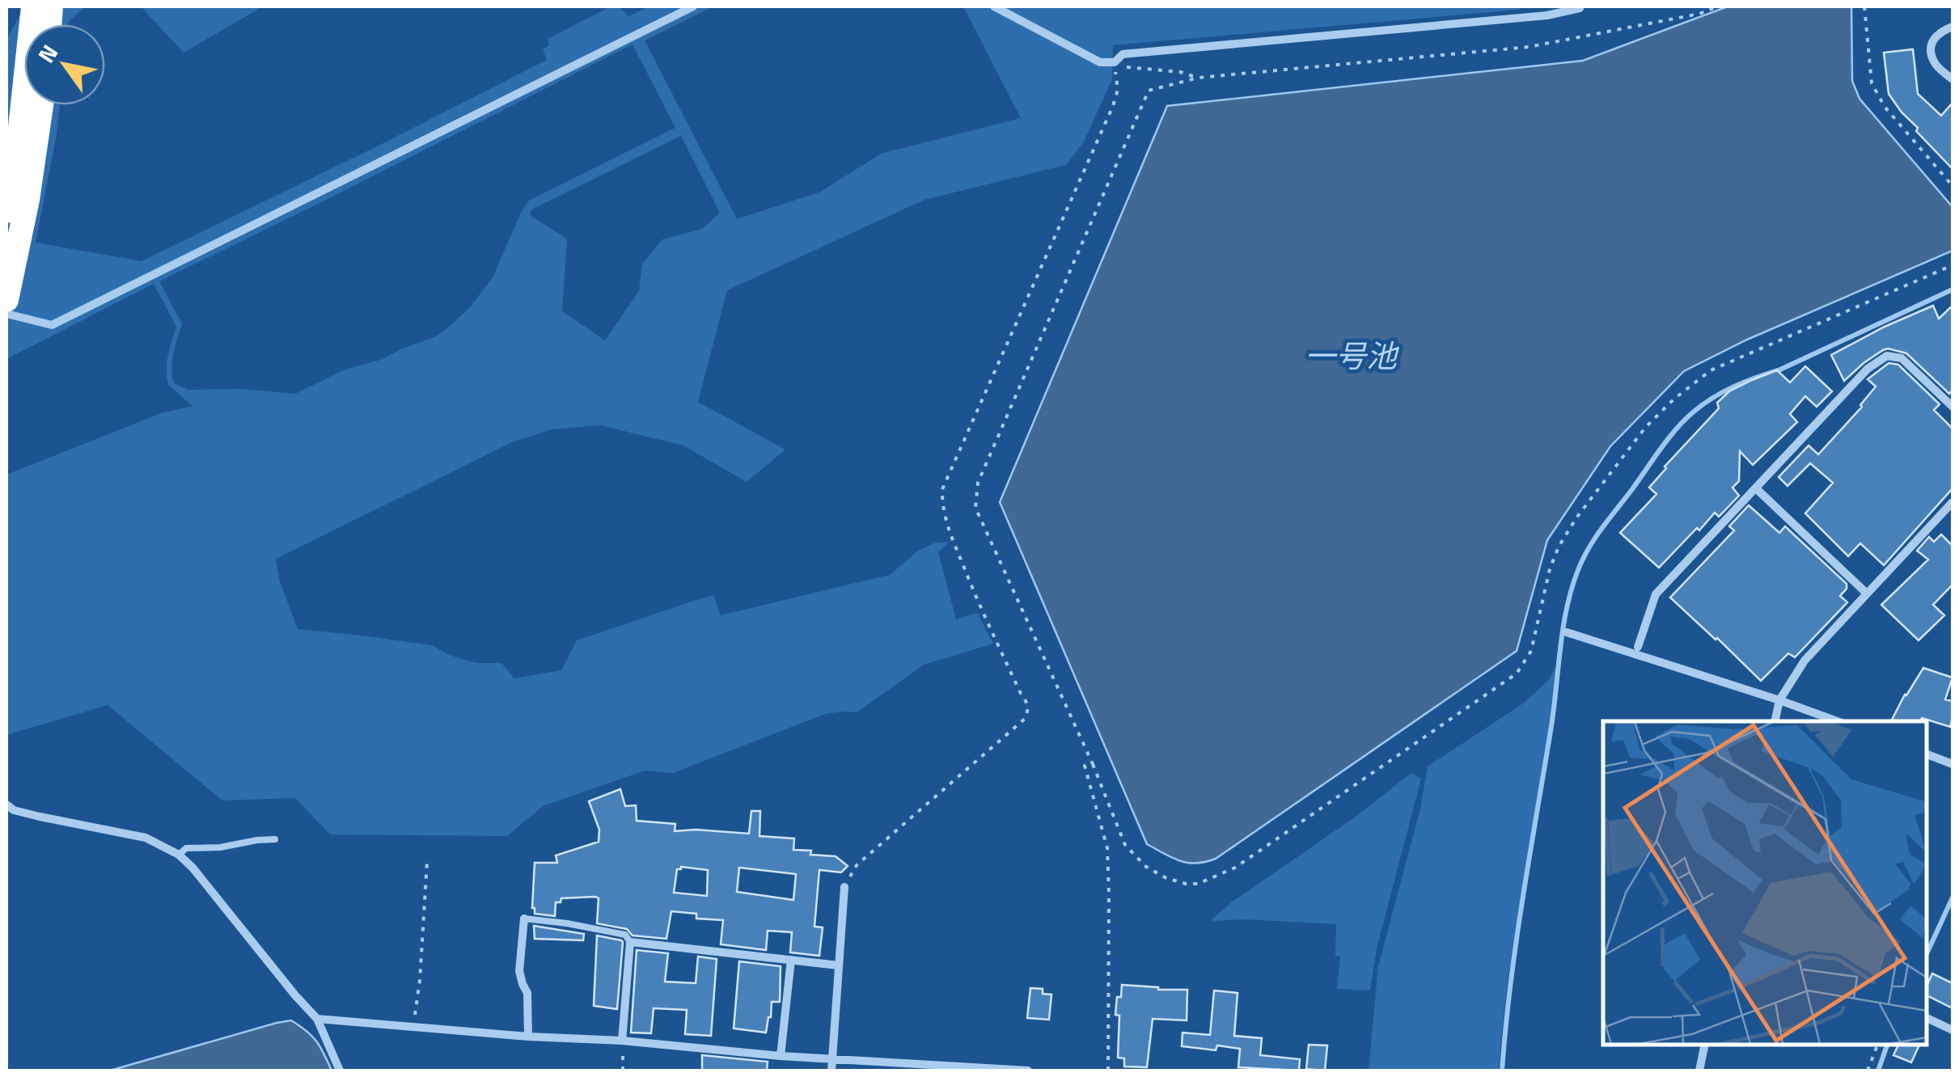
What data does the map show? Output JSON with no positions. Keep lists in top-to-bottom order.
{
  "water": ["一号池"],
  "north": "top left"
}
